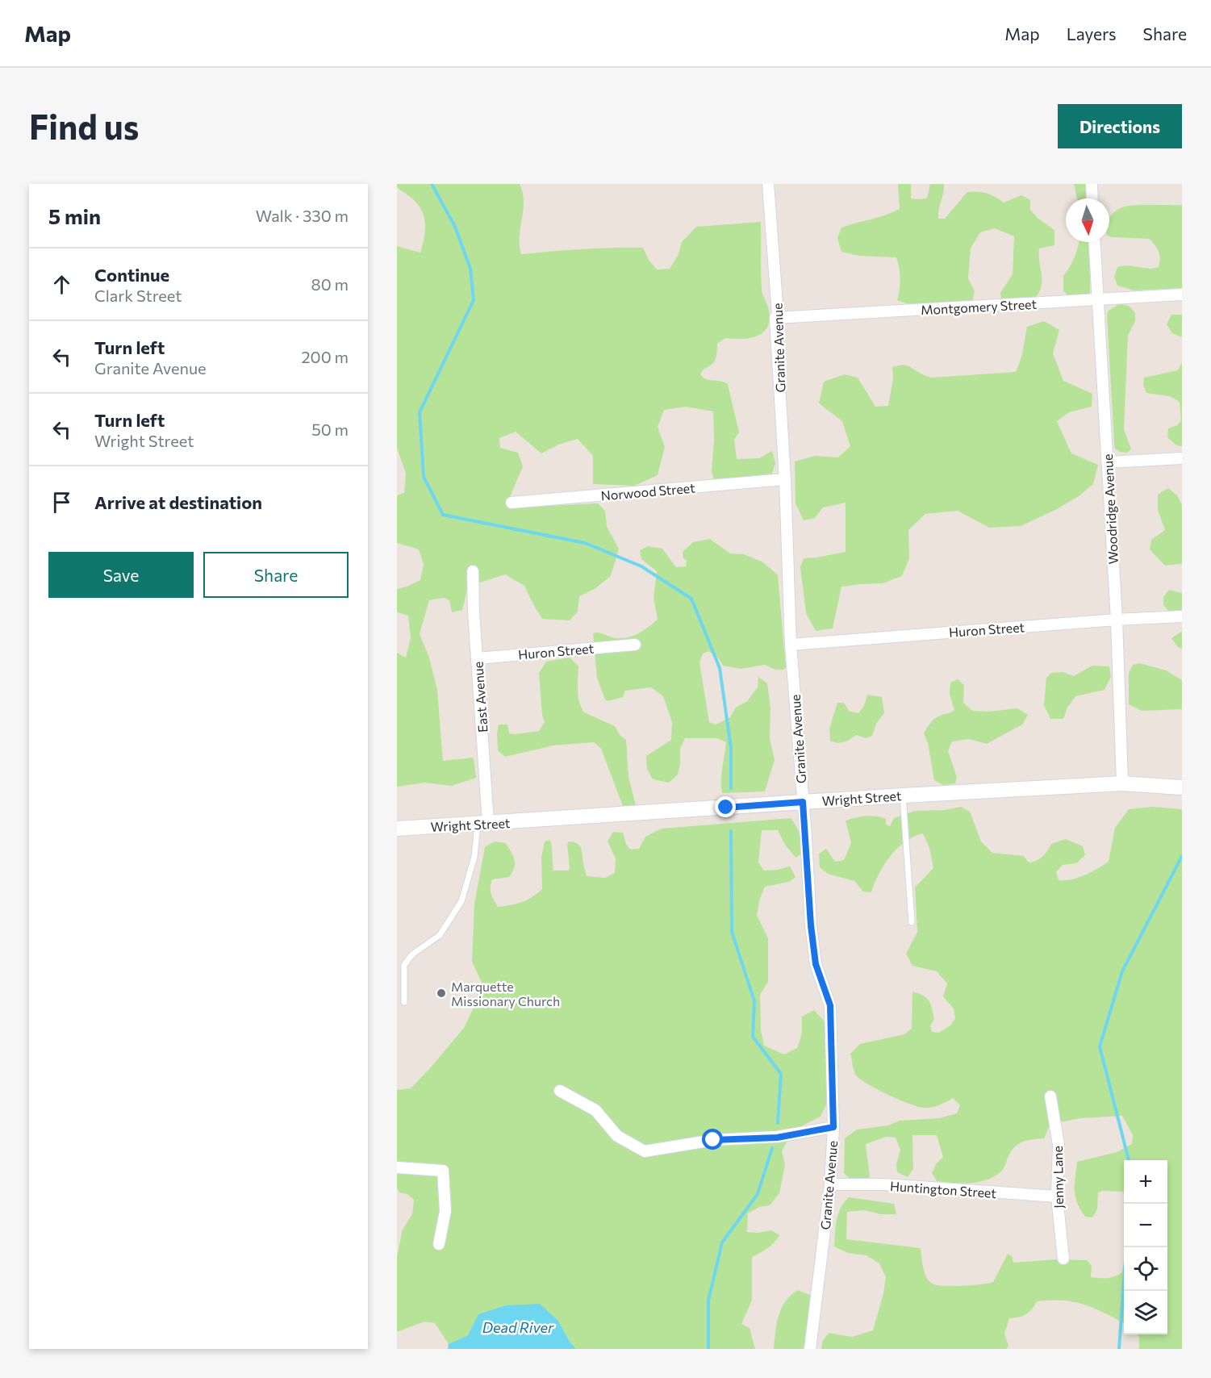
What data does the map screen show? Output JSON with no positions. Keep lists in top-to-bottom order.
{
  "streets": {
    "main road": ["Wright Street"],
    "street": [
      "Montgomery Street",
      "Granite Avenue",
      "Norwood Street",
      "Woodridge Avenue",
      "Huron Street",
      "East Avenue",
      "Jenny Lane",
      "Huntington Street"
    ]
  },
  "crossings": [
    ["Montgomery Street", "Granite Avenue"],
    ["Montgomery Street", "Woodridge Avenue"],
    ["Granite Avenue", "Norwood Street"],
    ["Granite Avenue", "Huron Street"],
    ["Granite Avenue", "Wright Street"],
    ["Granite Avenue", "Huntington Street"],
    ["Woodridge Avenue", "Huron Street"],
    ["Woodridge Avenue", "Wright Street"],
    ["Huron Street", "East Avenue"],
    ["East Avenue", "Wright Street"],
    ["Jenny Lane", "Huntington Street"]
  ],
  "water": ["Dead River"],
  "places": ["Marquette Missionary Church"],
  "north": "bottom",
  "page": {
    "header": "Map",
    "nav": ["Map", "Layers", "Share"],
    "buttons": [
      "Directions",
      ["Save", "Share"]
    ],
    "title": "Find us",
    "heading": ["5 min", "Walk · 330 m"],
    "list": [
      ["Continue", "Clark Street", "80 m"],
      ["Turn left", "Granite Avenue", "200 m"],
      ["Turn left", "Wright Street", "50 m"],
      "Arrive at destination"
    ],
    "map_buttons": ["+", "−"]
  }
}
